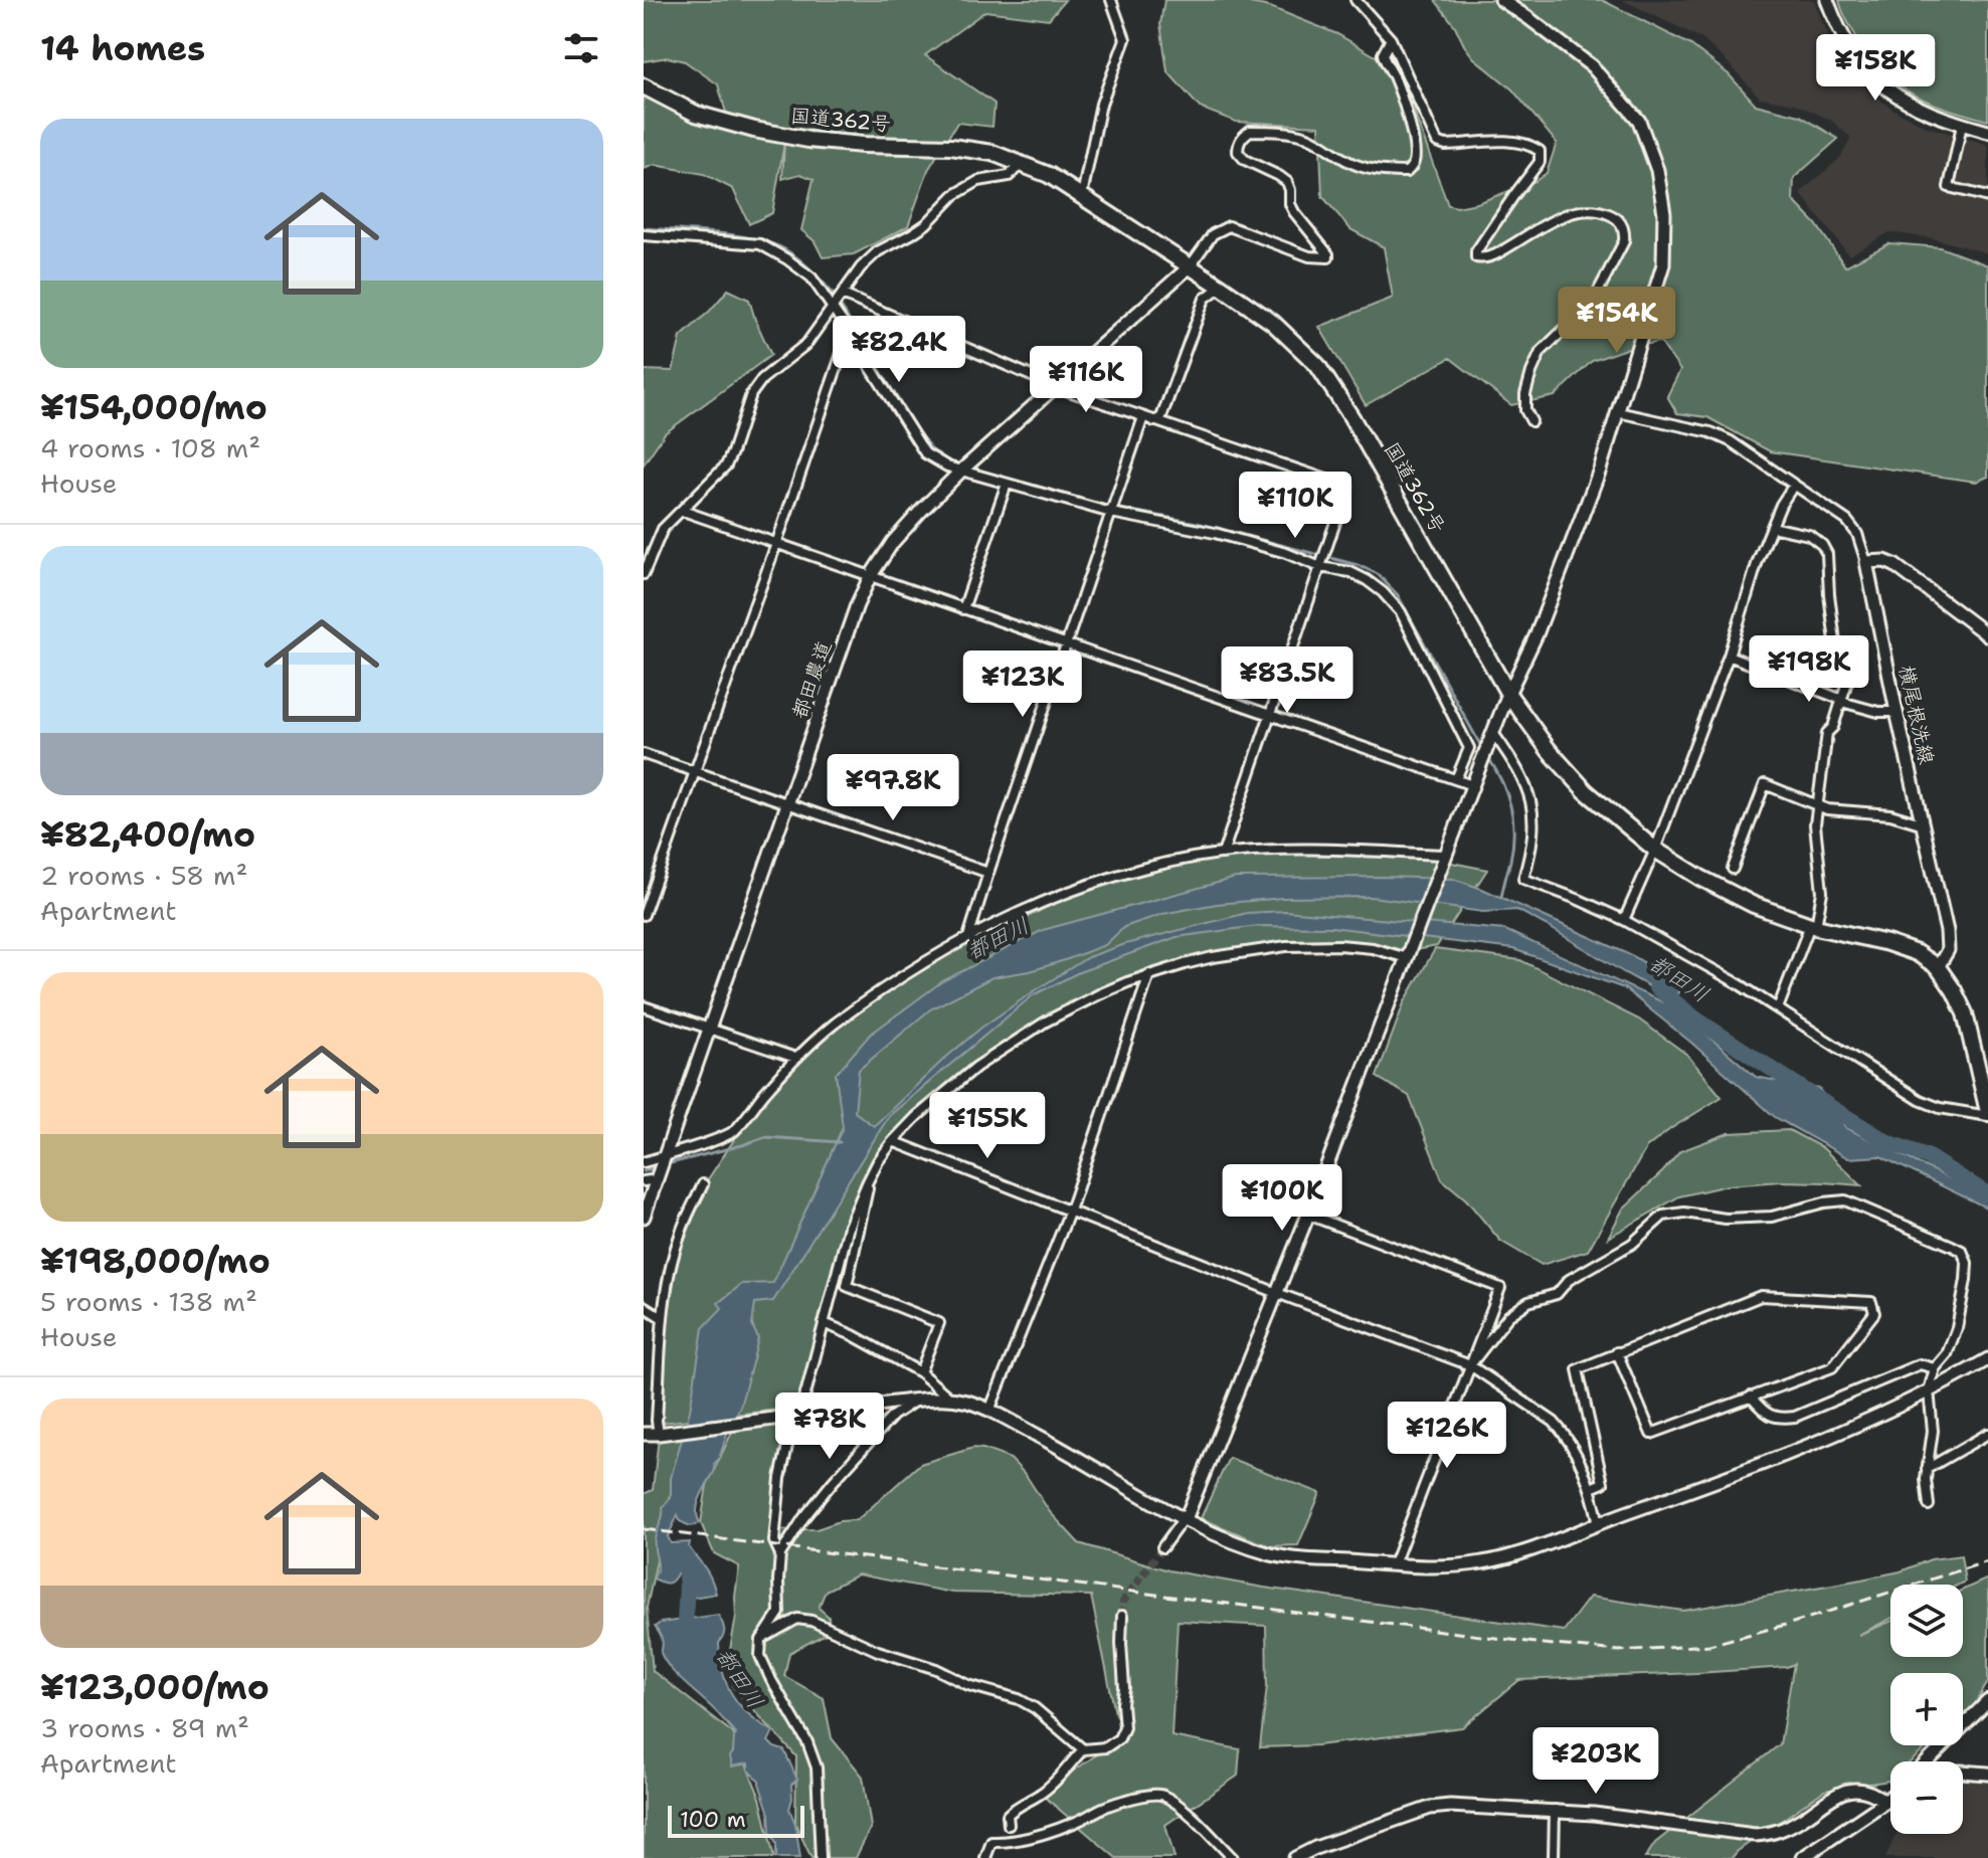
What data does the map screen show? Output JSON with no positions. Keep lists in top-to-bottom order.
{
  "streets": {
    "highway": ["国道362号"],
    "street": ["都田農道", "横尾根洗線"]
  },
  "crossings": [
    ["国道362号", "都田農道"],
    ["国道362号", "横尾根洗線"]
  ],
  "water": ["都田川"],
  "scale_bar": "100 m",
  "page": {
    "heading": "14 homes",
    "price": [
      "¥158K",
      "¥154K",
      "¥82.4K",
      "¥116K",
      "¥110K",
      "¥198K",
      "¥83.5K",
      "¥123K",
      "¥97.8K",
      "¥155K",
      "¥100K",
      "¥78K",
      "¥126K",
      "¥203K"
    ],
    "list": [
      {
        "name": "¥154,000/mo",
        "note": "4 rooms · 108 m² · House"
      },
      {
        "name": "¥82,400/mo",
        "note": "2 rooms · 58 m² · Apartment"
      },
      {
        "name": "¥198,000/mo",
        "note": "5 rooms · 138 m² · House"
      },
      {
        "name": "¥123,000/mo",
        "note": "3 rooms · 89 m² · Apartment"
      }
    ],
    "map_buttons": ["+", "−"],
    "scale": "100 m"
  }
}
